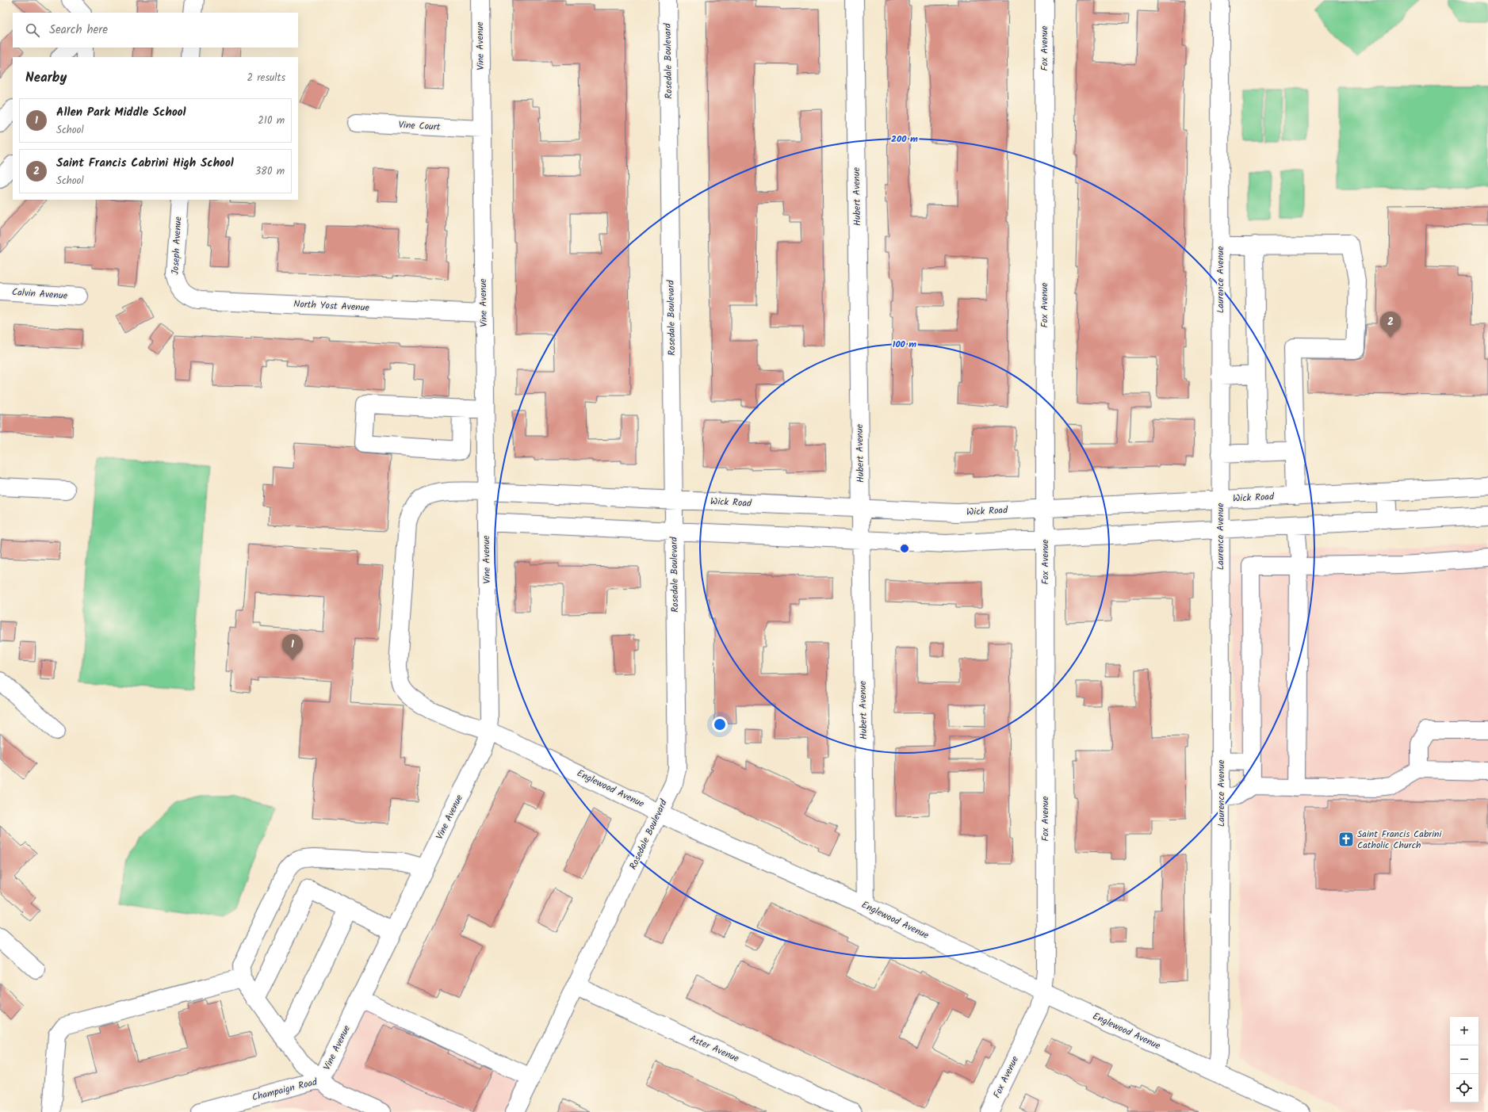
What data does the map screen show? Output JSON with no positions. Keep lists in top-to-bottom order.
{
  "streets": {
    "street": [
      "Vine Avenue",
      "Fox Avenue",
      "Rosedale Boulevard",
      "Vine Court",
      "Hubert Avenue",
      "Joseph Avenue",
      "Laurence Avenue",
      "Calvin Avenue",
      "North Yost Avenue",
      "Wick Road",
      "Englewood Avenue",
      "Aster Avenue",
      "Champaign Road"
    ]
  },
  "crossings": [
    ["Vine Avenue", "Vine Court"],
    ["Vine Avenue", "North Yost Avenue"],
    ["Vine Avenue", "Wick Road"],
    ["Vine Avenue", "Englewood Avenue"],
    ["Vine Avenue", "Champaign Road"],
    ["Fox Avenue", "Wick Road"],
    ["Fox Avenue", "Englewood Avenue"],
    ["Rosedale Boulevard", "Wick Road"],
    ["Rosedale Boulevard", "Englewood Avenue"],
    ["Rosedale Boulevard", "Aster Avenue"],
    ["Hubert Avenue", "Wick Road"],
    ["Hubert Avenue", "Englewood Avenue"],
    ["Joseph Avenue", "North Yost Avenue"],
    ["Laurence Avenue", "Wick Road"],
    ["Laurence Avenue", "Englewood Avenue"],
    ["Wick Road", "Englewood Avenue"]
  ],
  "places": {
    "church": ["Saint Francis Cabrini Catholic Church"]
  },
  "page": {
    "search": "Search here",
    "heading": ["Nearby", "2 results"],
    "list": [
      {
        "mark": "1",
        "name": "Allen Park Middle School",
        "note": "School",
        "value": "210 m"
      },
      {
        "mark": "2",
        "name": "Saint Francis Cabrini High School",
        "note": "School",
        "value": "380 m"
      }
    ],
    "pins": ["2", "1"],
    "map_buttons": ["+", "−"]
  },
  "rings": ["200 m", "100 m"]
}
